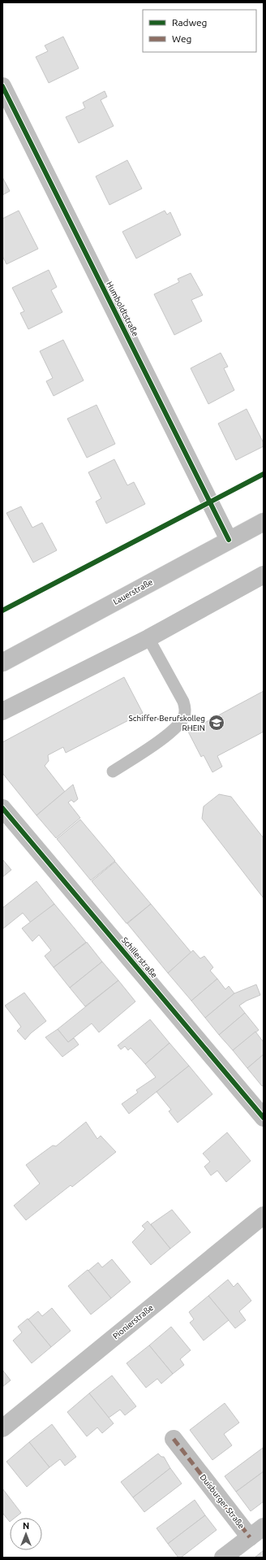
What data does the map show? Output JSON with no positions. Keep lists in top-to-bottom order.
{
  "streets": {
    "street": [
      "Humboldtstraße",
      "Lauerstraße",
      "Schillerstraße",
      "Pionierstraße",
      "Duisburger Straße"
    ]
  },
  "crossings": [
    ["Humboldtstraße", "Lauerstraße"]
  ],
  "places": {
    "school or university": ["Schiffer-Berufskolleg RHEIN"]
  },
  "legend": ["Radweg", "Weg"],
  "north": "top"
}
